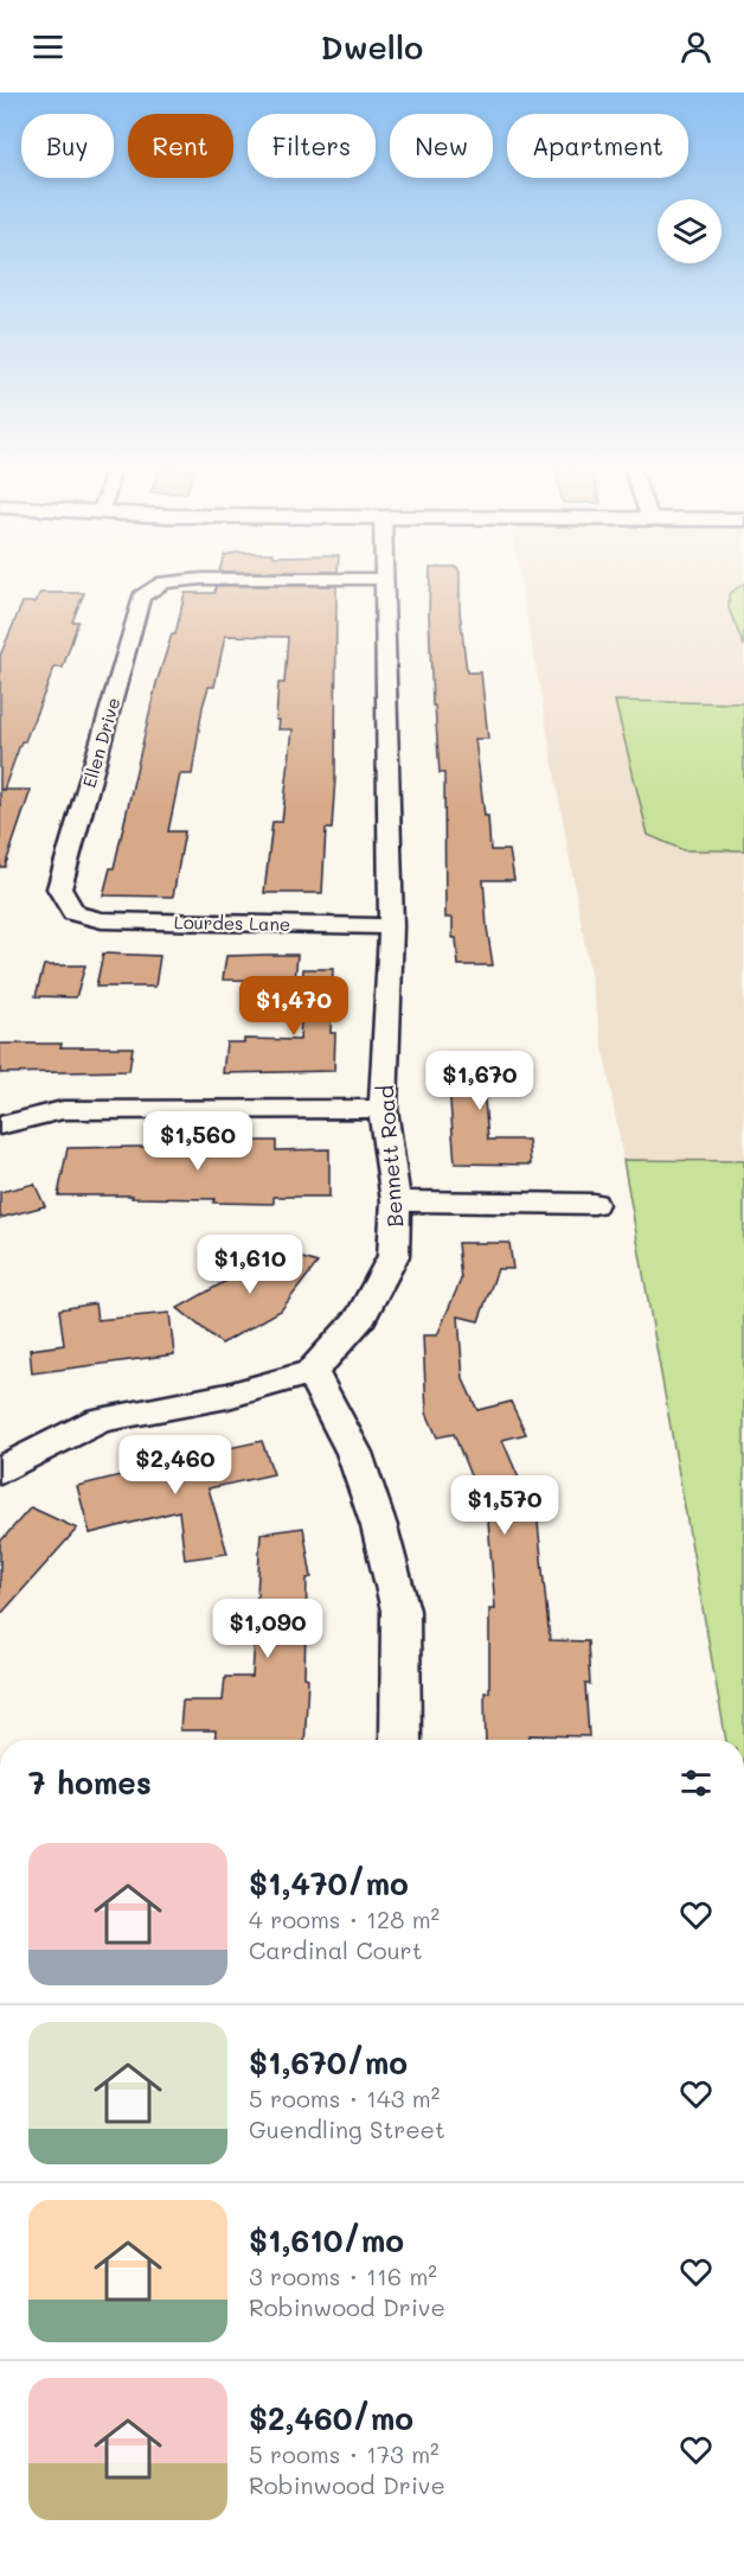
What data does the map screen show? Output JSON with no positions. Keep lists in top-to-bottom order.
{
  "streets": {
    "street": ["Ellen Drive", "Lourdes Lane", "Bennett Road"]
  },
  "crossings": [
    ["Ellen Drive", "Lourdes Lane"],
    ["Lourdes Lane", "Bennett Road"]
  ],
  "page": {
    "header": "Dwello",
    "chip": [
      "Buy",
      "Rent",
      "Filters",
      "New",
      "Apartment"
    ],
    "price": [
      "$1,470",
      "$1,670",
      "$1,560",
      "$1,610",
      "$2,460",
      "$1,570",
      "$1,090"
    ],
    "heading": "7 homes",
    "list": [
      {
        "name": "$1,470/mo",
        "note": "4 rooms · 128 m² · Cardinal Court"
      },
      {
        "name": "$1,670/mo",
        "note": "5 rooms · 143 m² · Guendling Street"
      },
      {
        "name": "$1,610/mo",
        "note": "3 rooms · 116 m² · Robinwood Drive"
      },
      {
        "name": "$2,460/mo",
        "note": "5 rooms · 173 m² · Robinwood Drive"
      }
    ]
  }
}
